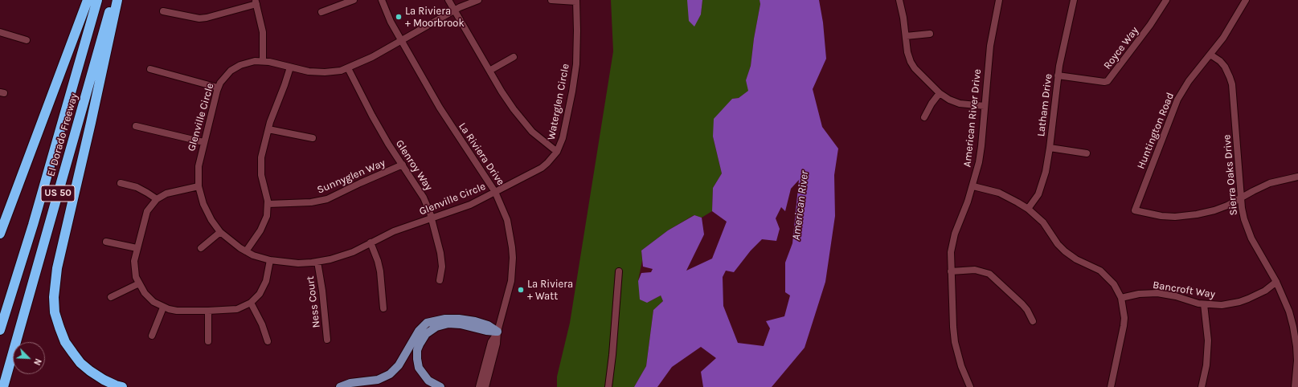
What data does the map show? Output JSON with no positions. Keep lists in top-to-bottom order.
{
  "streets": {
    "highway": ["El Dorado Freeway", "US 50"],
    "street": [
      "Royce Way",
      "Waterglen Circle",
      "Latham Drive",
      "Glenville Circle",
      "American River Drive",
      "Huntington Road",
      "La Riviera Drive",
      "Glenroy Way",
      "Sierra Oaks Drive",
      "Sunnyglen Way",
      "Bancroft Way",
      "Ness Court"
    ]
  },
  "crossings": [
    ["Royce Way", "Latham Drive"],
    ["Waterglen Circle", "Glenville Circle"],
    ["Waterglen Circle", "La Riviera Drive"],
    ["Glenville Circle", "La Riviera Drive"],
    ["Glenville Circle", "Glenroy Way"],
    ["Glenville Circle", "Ness Court"],
    ["Huntington Road", "Sierra Oaks Drive"],
    ["Glenroy Way", "Sunnyglen Way"],
    ["Sierra Oaks Drive", "Bancroft Way"]
  ],
  "water": ["American River"],
  "places": ["La Riviera + Moorbrook", "La Riviera + Watt"],
  "north": "bottom right"
}
